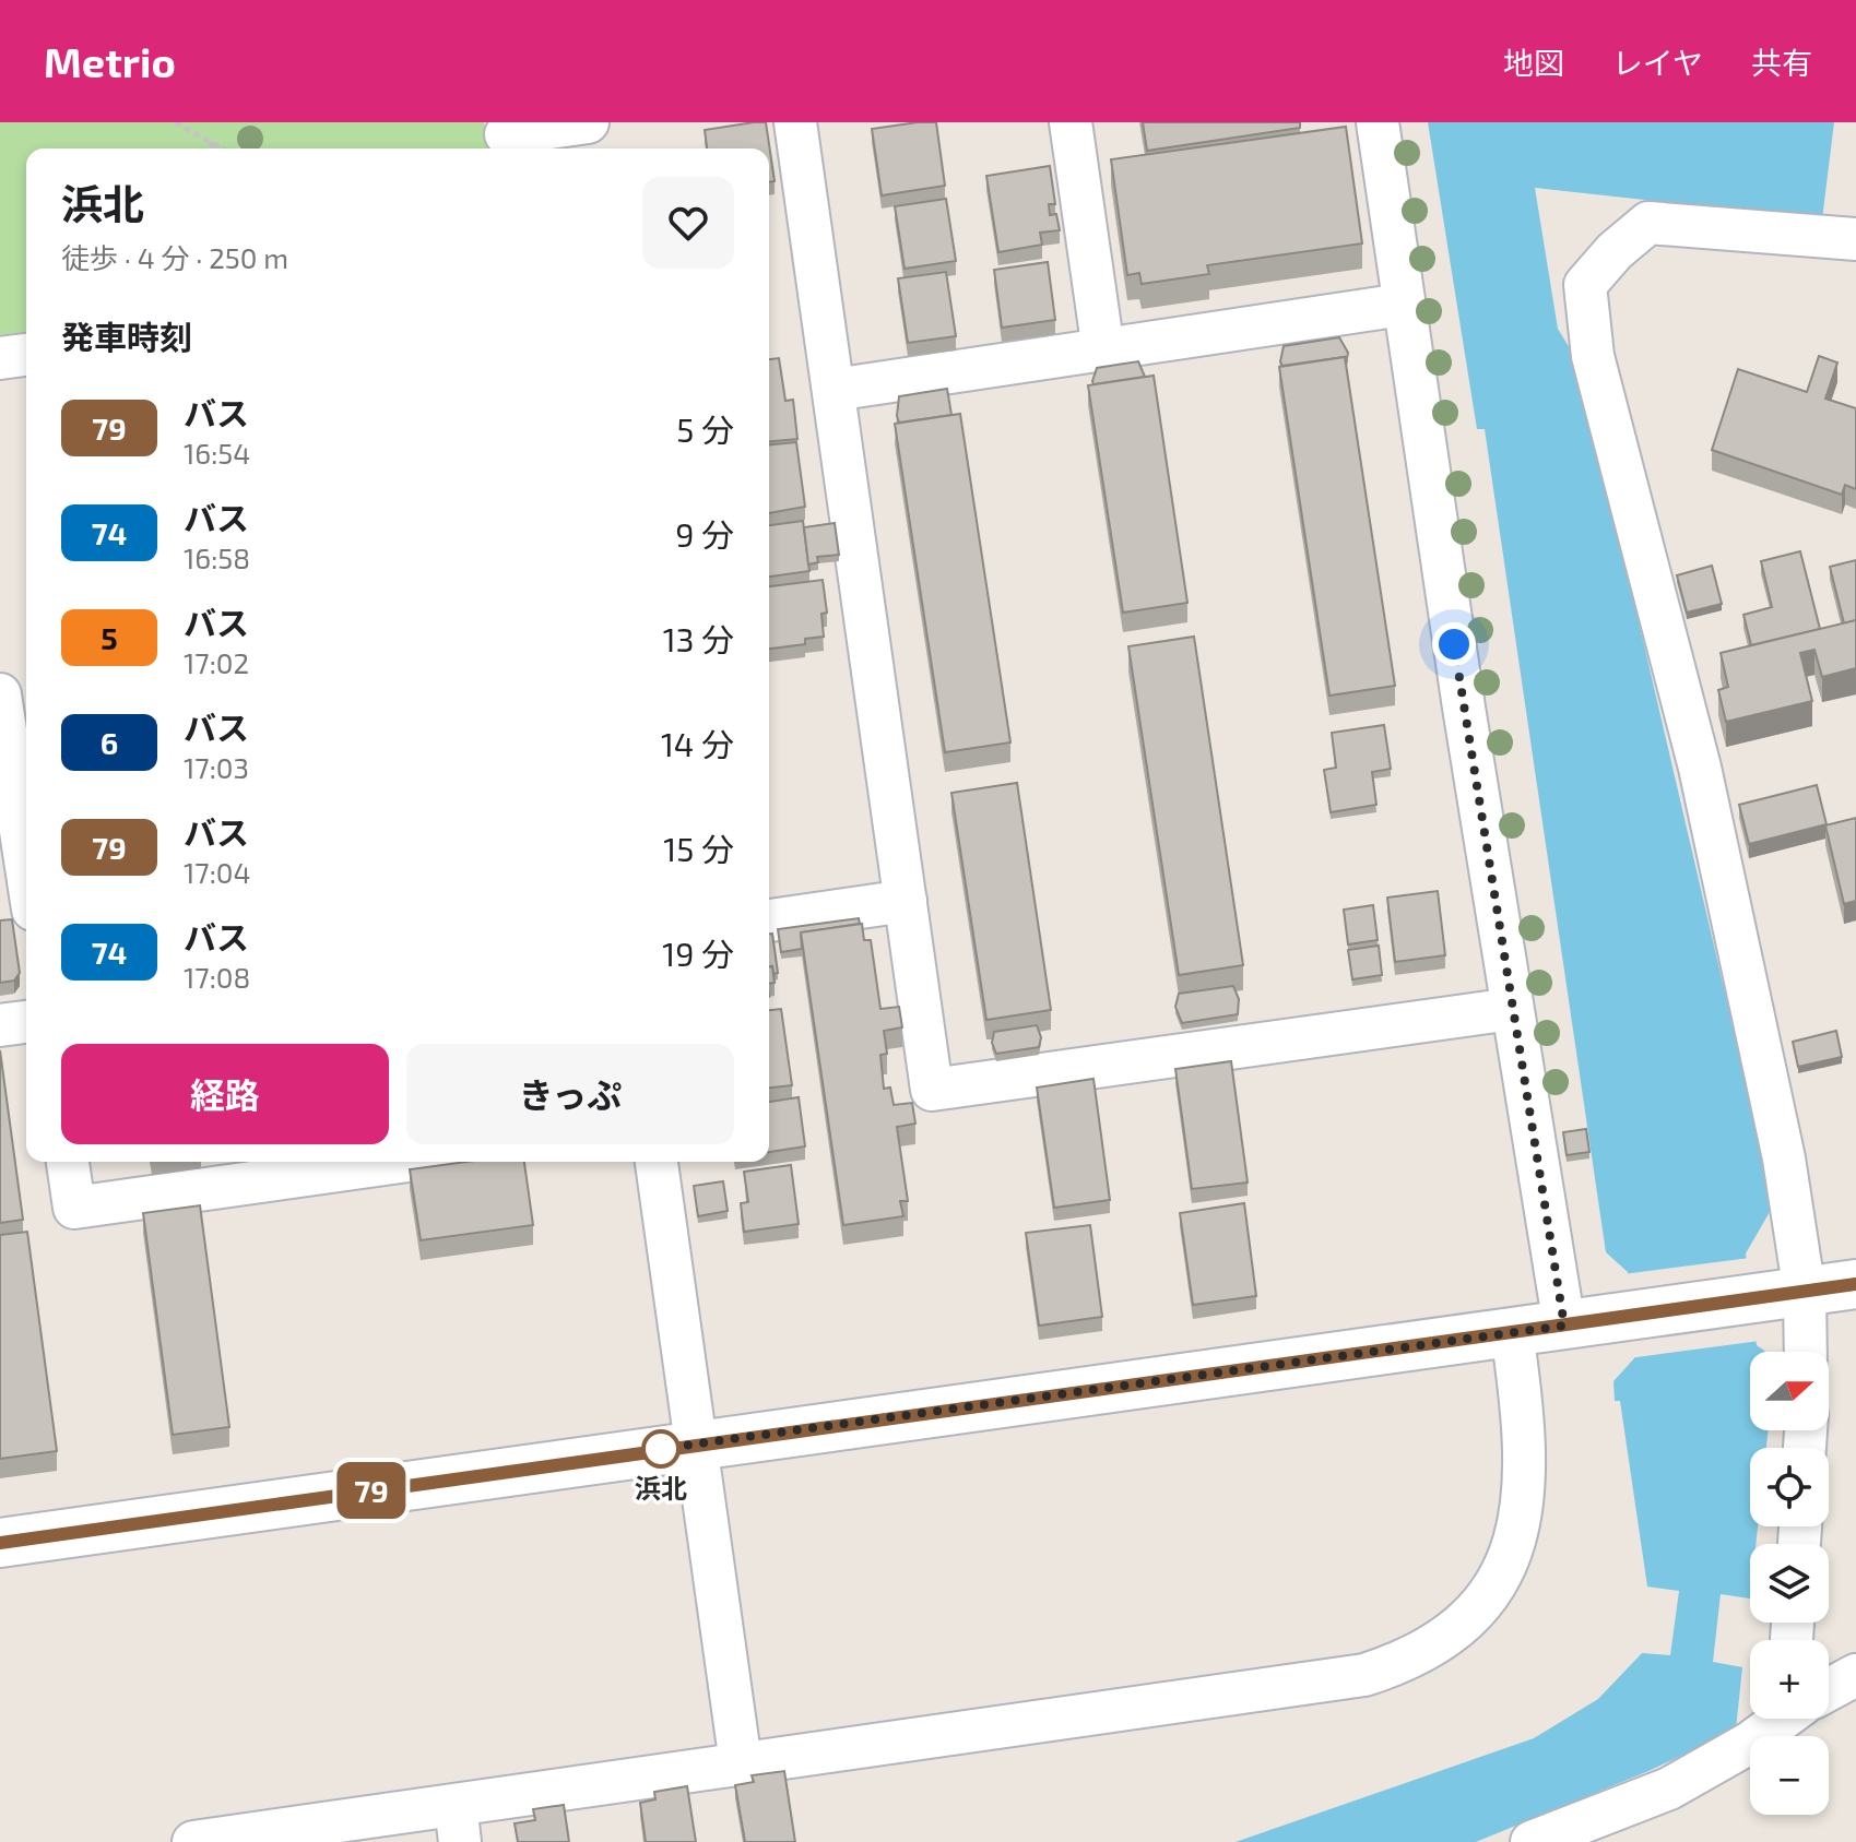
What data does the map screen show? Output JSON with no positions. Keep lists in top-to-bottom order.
{
  "places": ["浜北"],
  "lines": ["bus line 79"],
  "north": "right",
  "page": {
    "header": "Metrio",
    "nav": ["地図", "レイヤ", "共有"],
    "on_map": "79",
    "heading": [
      ["浜北", "徒歩 · 4 分 · 250 m"],
      "発車時刻"
    ],
    "list": [
      {
        "mark": "79",
        "name": "バス",
        "note": "16:54",
        "value": "5 分"
      },
      {
        "mark": "74",
        "name": "バス",
        "note": "16:58",
        "value": "9 分"
      },
      {
        "mark": "5",
        "name": "バス",
        "note": "17:02",
        "value": "13 分"
      },
      {
        "mark": "6",
        "name": "バス",
        "note": "17:03",
        "value": "14 分"
      },
      {
        "mark": "79",
        "name": "バス",
        "note": "17:04",
        "value": "15 分"
      },
      {
        "mark": "74",
        "name": "バス",
        "note": "17:08",
        "value": "19 分"
      }
    ],
    "buttons": ["経路", "きっぷ"],
    "map_buttons": ["+", "−"]
  }
}
